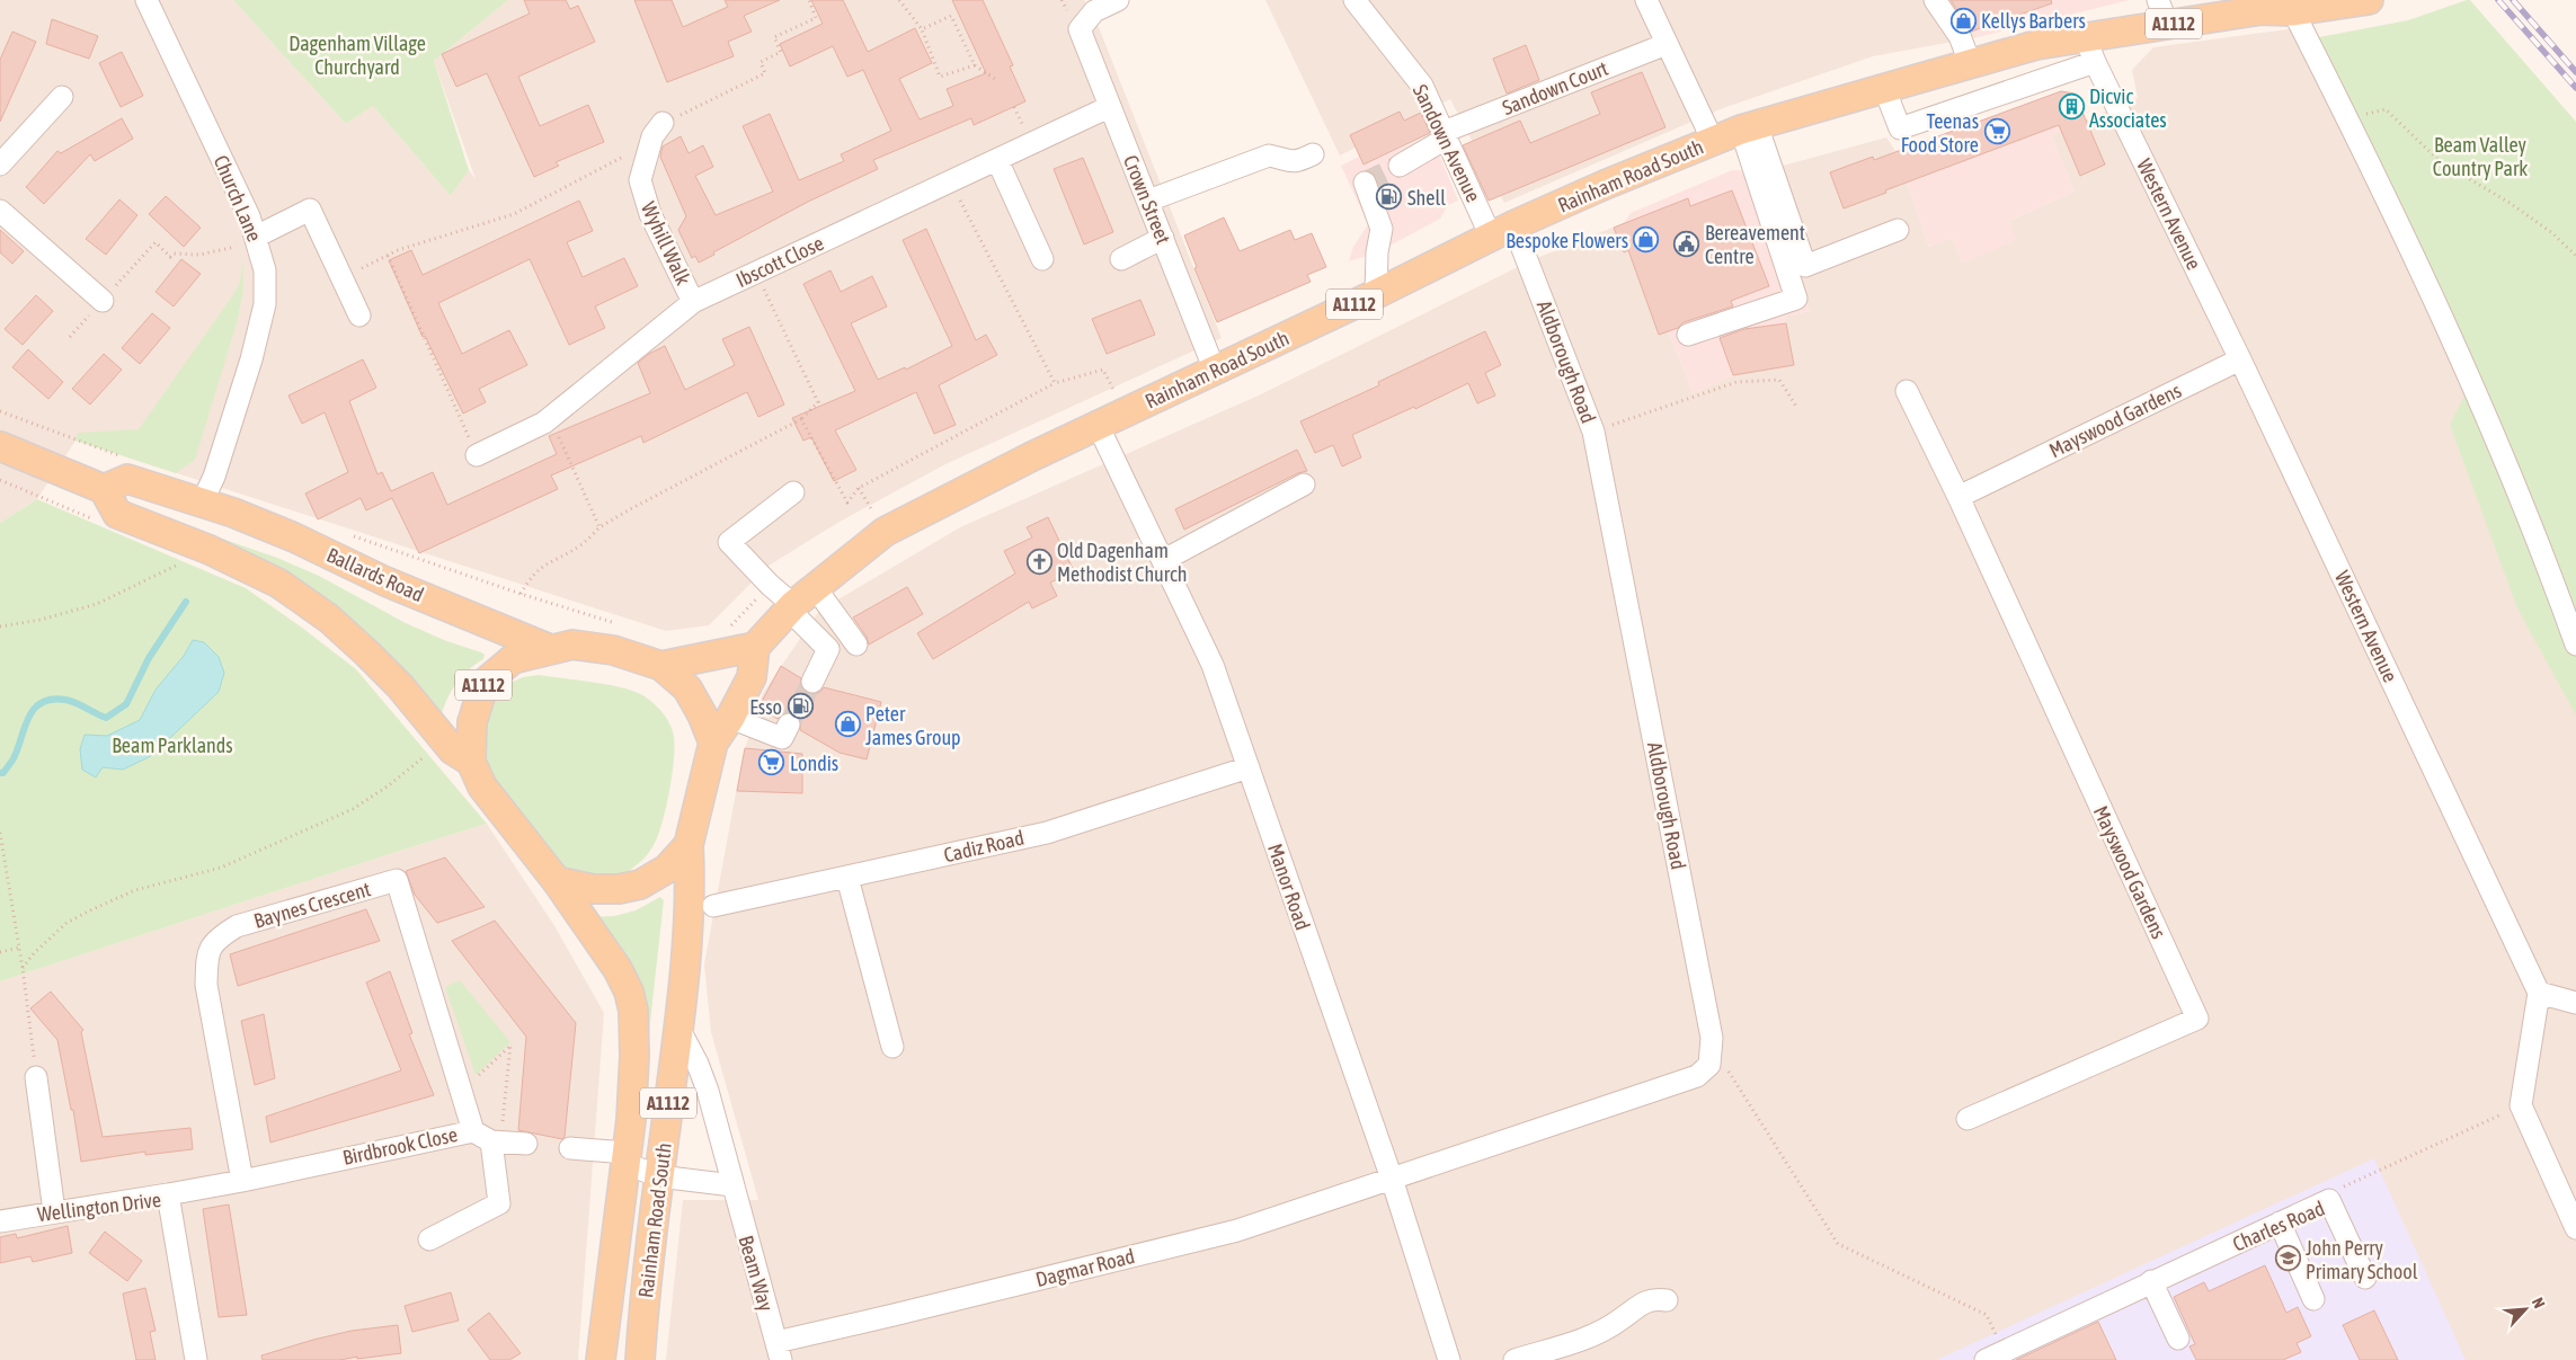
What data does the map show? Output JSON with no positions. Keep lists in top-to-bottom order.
{
  "streets": {
    "main road": ["A1112", "Rainham Road South", "Ballards Road"],
    "street": [
      "Sandown Court",
      "Sandown Avenue",
      "Church Lane",
      "Crown Street",
      "Western Avenue",
      "Wyhill Walk",
      "Ibscott Close",
      "Aldborough Road",
      "Mayswood Gardens",
      "Cadiz Road",
      "Manor Road",
      "Baynes Crescent",
      "Birdbrook Close",
      "Wellington Drive",
      "Charles Road",
      "Dagmar Road",
      "Beam Way"
    ]
  },
  "crossings": [
    ["A1112", "Rainham Road South"],
    ["A1112", "Ballards Road"],
    ["Sandown Court", "Sandown Avenue"],
    ["Sandown Avenue", "Rainham Road South"],
    ["Sandown Avenue", "Aldborough Road"],
    ["Rainham Road South", "Crown Street"],
    ["Rainham Road South", "Western Avenue"],
    ["Rainham Road South", "Aldborough Road"],
    ["Rainham Road South", "Manor Road"],
    ["Rainham Road South", "Beam Way"],
    ["Church Lane", "Ballards Road"],
    ["Crown Street", "Ibscott Close"],
    ["Western Avenue", "Mayswood Gardens"],
    ["Wyhill Walk", "Ibscott Close"],
    ["Cadiz Road", "Manor Road"],
    ["Manor Road", "Dagmar Road"],
    ["Baynes Crescent", "Birdbrook Close"],
    ["Birdbrook Close", "Wellington Drive"],
    ["Dagmar Road", "Beam Way"]
  ],
  "parks": ["Dagenham Village Churchyard", "Beam Valley Country Park", "Beam Parklands"],
  "places": {
    "shop": ["Kellys Barbers", "Bespoke Flowers", "Peter James Group"],
    "building": ["Dicvic Associates"],
    "supermarket": ["Teenas Food Store", "Londis"],
    "fuel station": ["Shell", "Esso"],
    "public building": ["Bereavement Centre"],
    "church": ["Old Dagenham Methodist Church"],
    "school or university": ["John Perry Primary School"]
  },
  "north": "top right"
}
